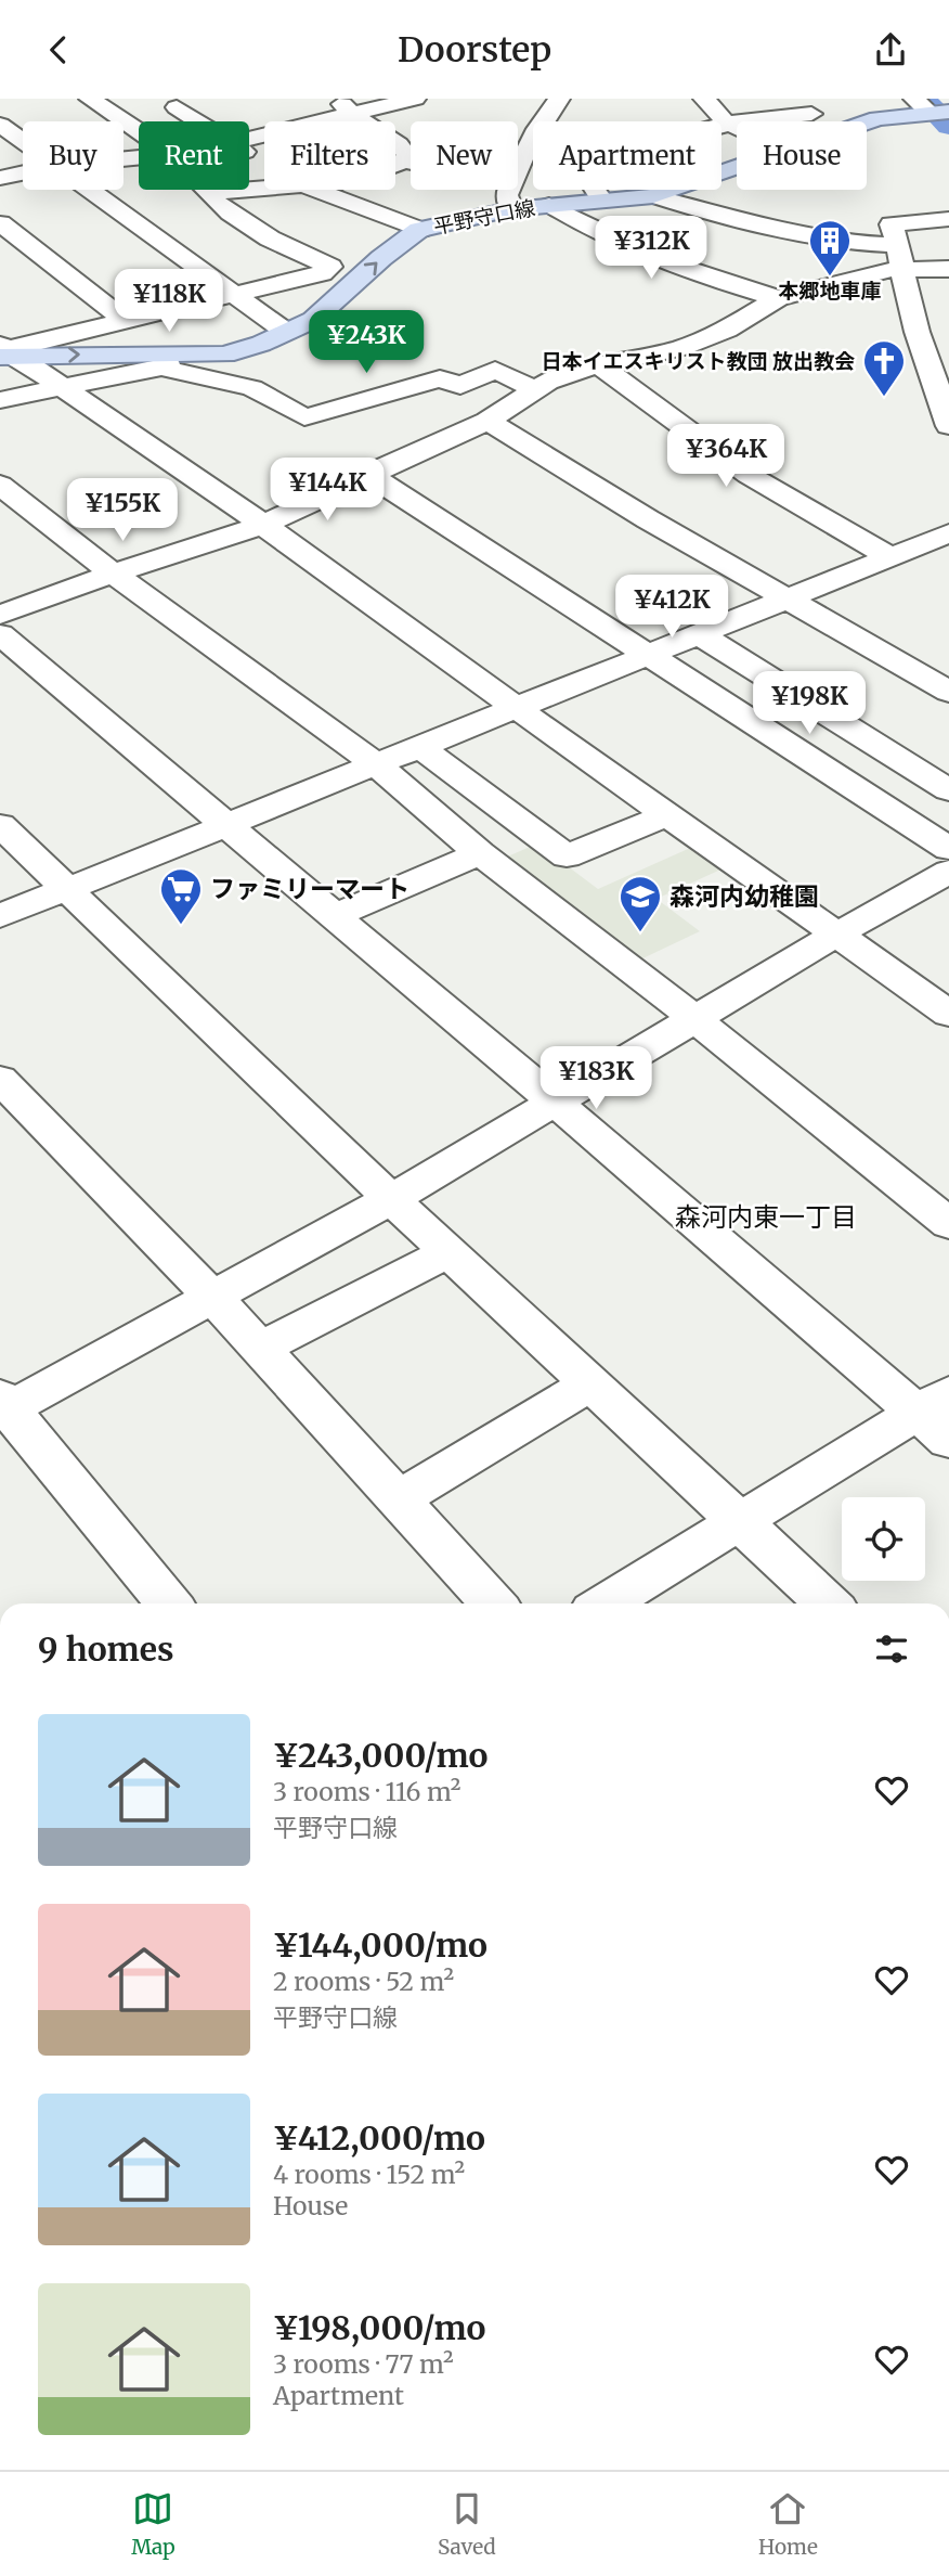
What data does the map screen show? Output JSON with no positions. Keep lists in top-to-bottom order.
{
  "streets": {
    "main road": ["平野守口線"]
  },
  "one_way": ["平野守口線"],
  "districts": ["森河内東一丁目"],
  "places": {
    "building": ["本郷地車庫"],
    "church": ["日本イエスキリスト教団 放出教会"],
    "supermarket": ["ファミリーマート"],
    "school or university": ["森河内幼稚園"]
  },
  "page": {
    "header": "Doorstep",
    "chip": [
      "Buy",
      "Rent",
      "Filters",
      "New",
      "Apartment",
      "House"
    ],
    "price": [
      "¥312K",
      "¥118K",
      "¥243K",
      "¥364K",
      "¥144K",
      "¥155K",
      "¥412K",
      "¥198K",
      "¥183K"
    ],
    "heading": "9 homes",
    "list": [
      {
        "name": "¥243,000/mo",
        "note": "3 rooms · 116 m² · 平野守口線"
      },
      {
        "name": "¥144,000/mo",
        "note": "2 rooms · 52 m² · 平野守口線"
      },
      {
        "name": "¥412,000/mo",
        "note": "4 rooms · 152 m² · House"
      },
      {
        "name": "¥198,000/mo",
        "note": "3 rooms · 77 m² · Apartment"
      }
    ],
    "tabs": ["Map", "Saved", "Home"]
  }
}
